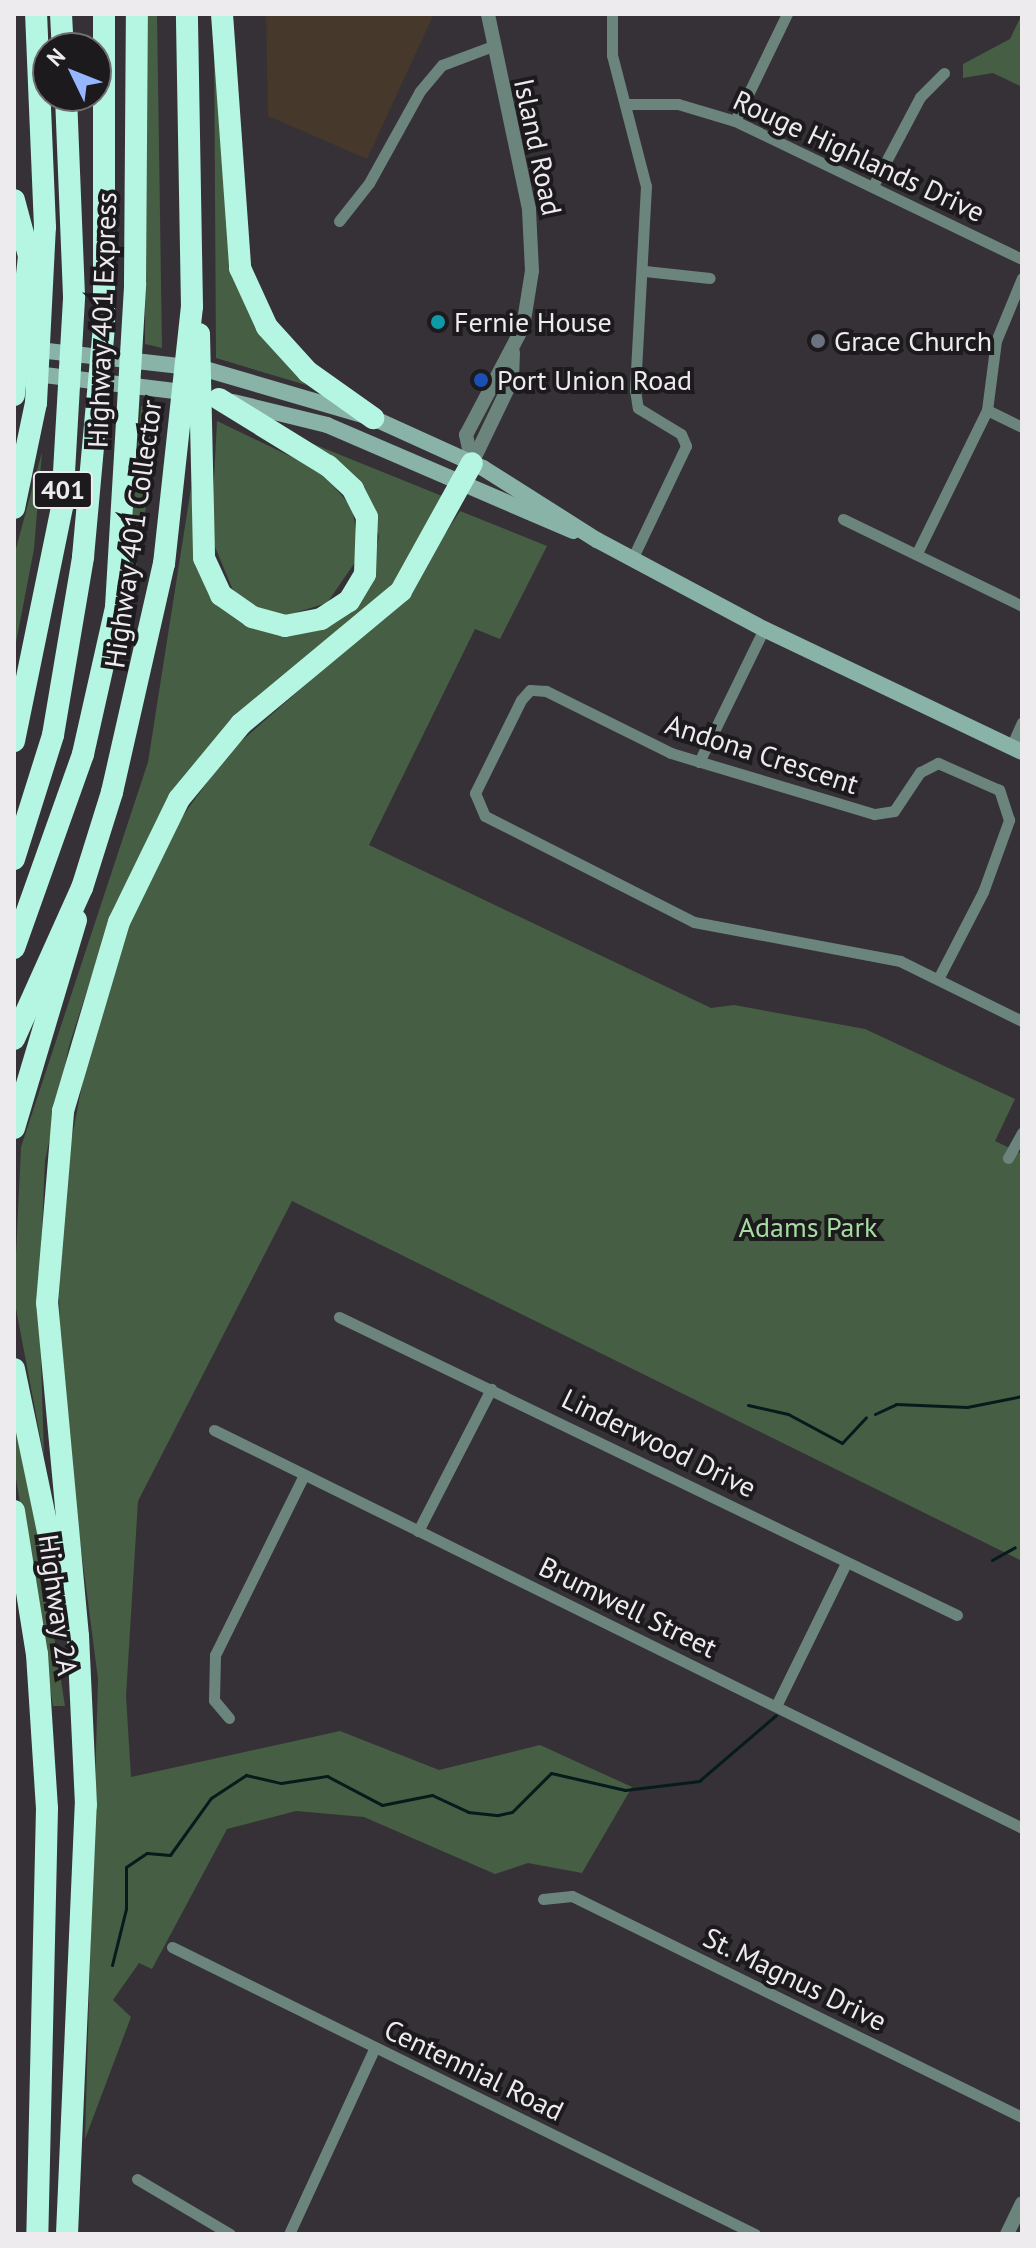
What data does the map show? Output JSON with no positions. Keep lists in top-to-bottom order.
{
  "streets": {
    "highway": [
      "Highway 401 Express",
      "401",
      "Highway 401 Collector",
      "Highway 2A"
    ],
    "street": [
      "Island Road",
      "Rouge Highlands Drive",
      "Andona Crescent",
      "Linderwood Drive",
      "Brumwell Street",
      "St. Magnus Drive",
      "Centennial Road"
    ]
  },
  "parks": ["Adams Park"],
  "places": ["Fernie House", "Grace Church", "Port Union Road"],
  "north": "top left"
}
